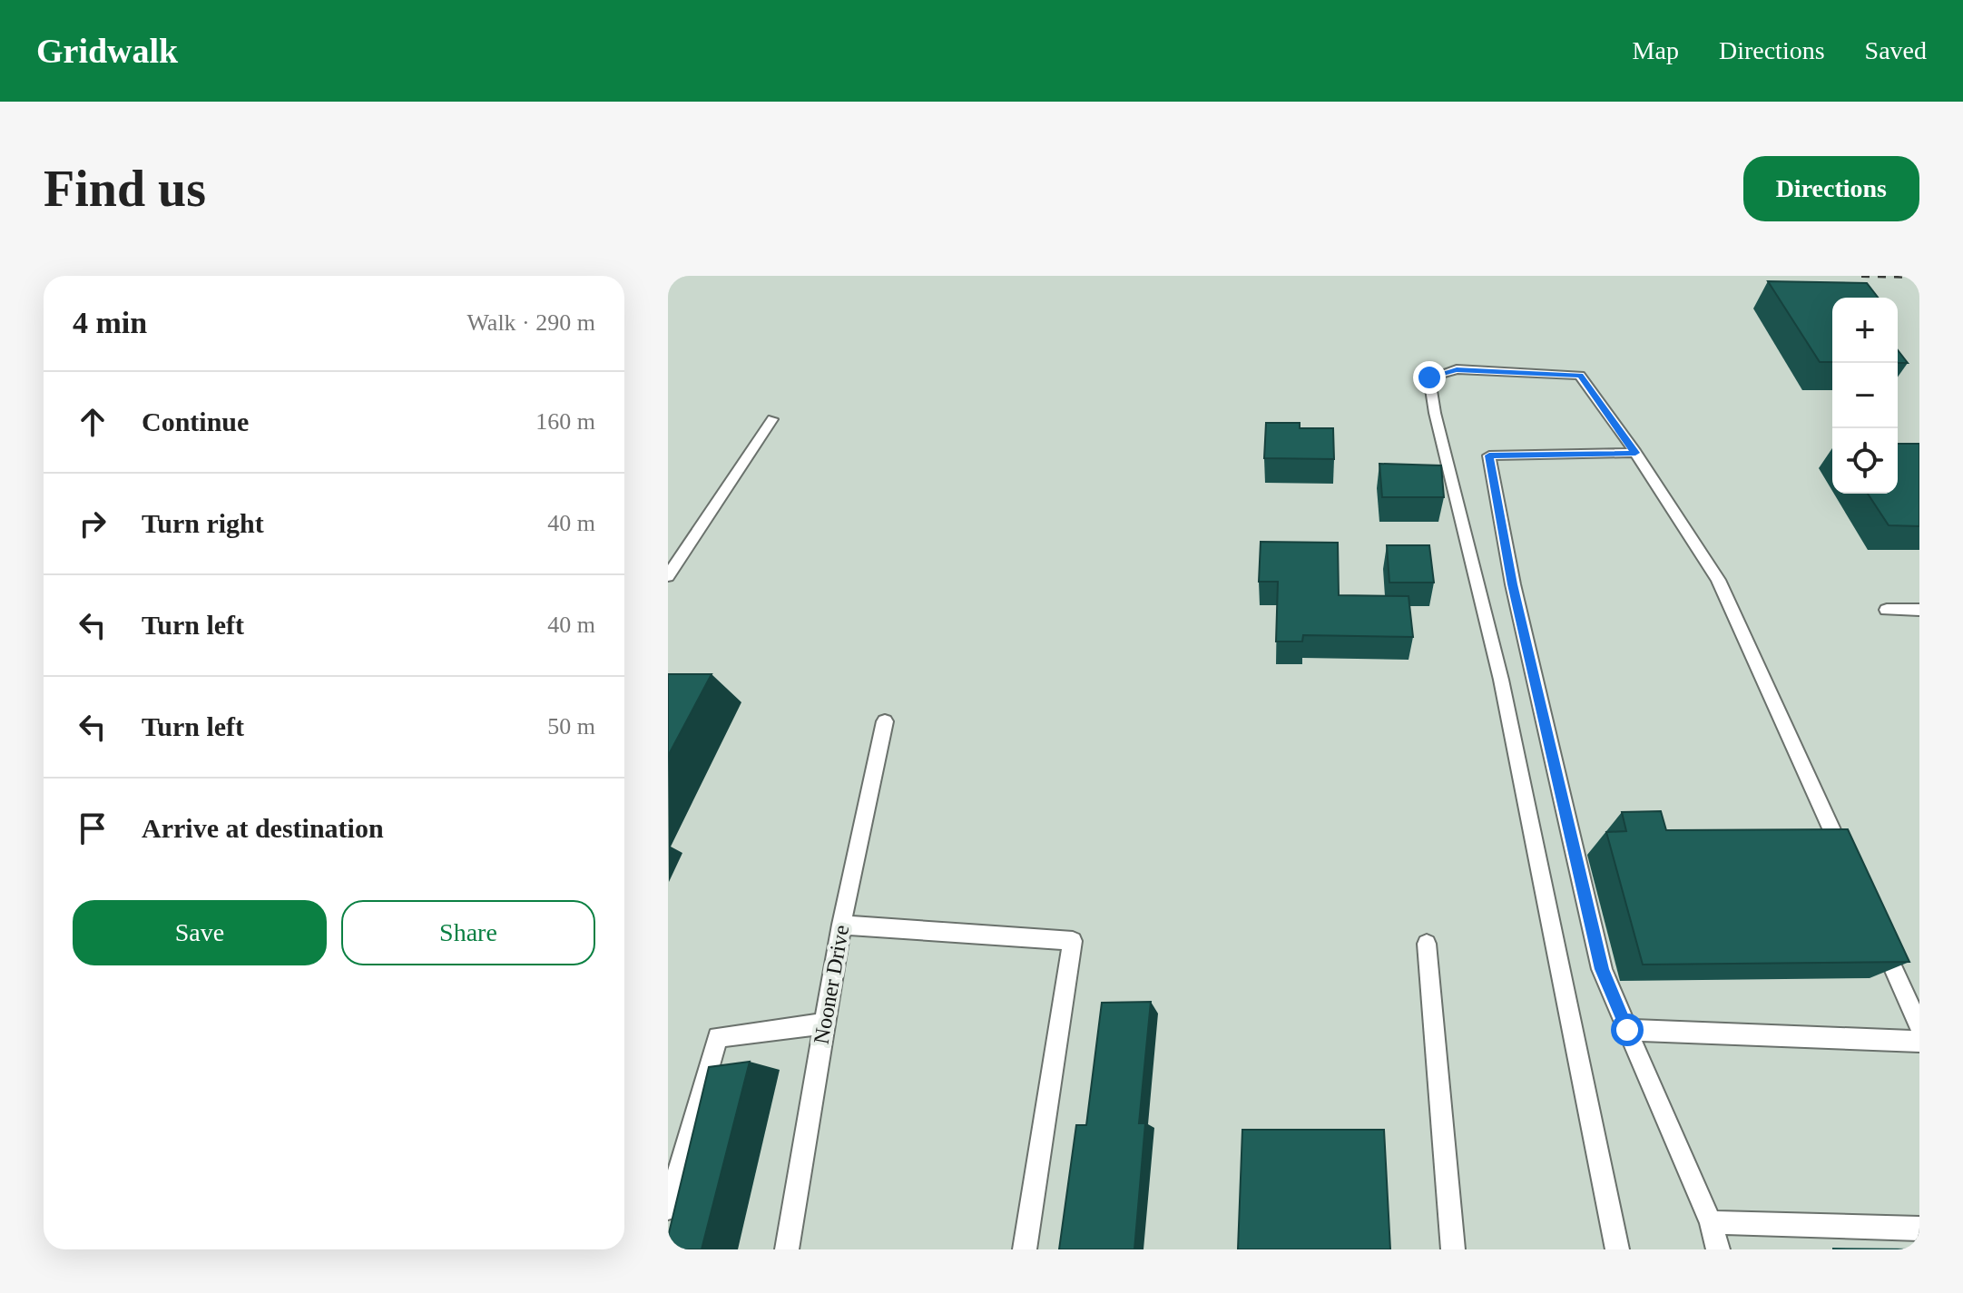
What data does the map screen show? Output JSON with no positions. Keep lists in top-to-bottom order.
{
  "streets": {
    "lane": ["Nooner Drive"]
  },
  "page": {
    "header": "Gridwalk",
    "nav": ["Map", "Directions", "Saved"],
    "buttons": [
      "Directions",
      ["Save", "Share"]
    ],
    "title": "Find us",
    "heading": ["4 min", "Walk · 290 m"],
    "map_buttons": ["+", "−"],
    "list": [
      ["Continue", "160 m"],
      ["Turn right", "40 m"],
      ["Turn left", "40 m"],
      ["Turn left", "50 m"],
      "Arrive at destination"
    ]
  }
}
